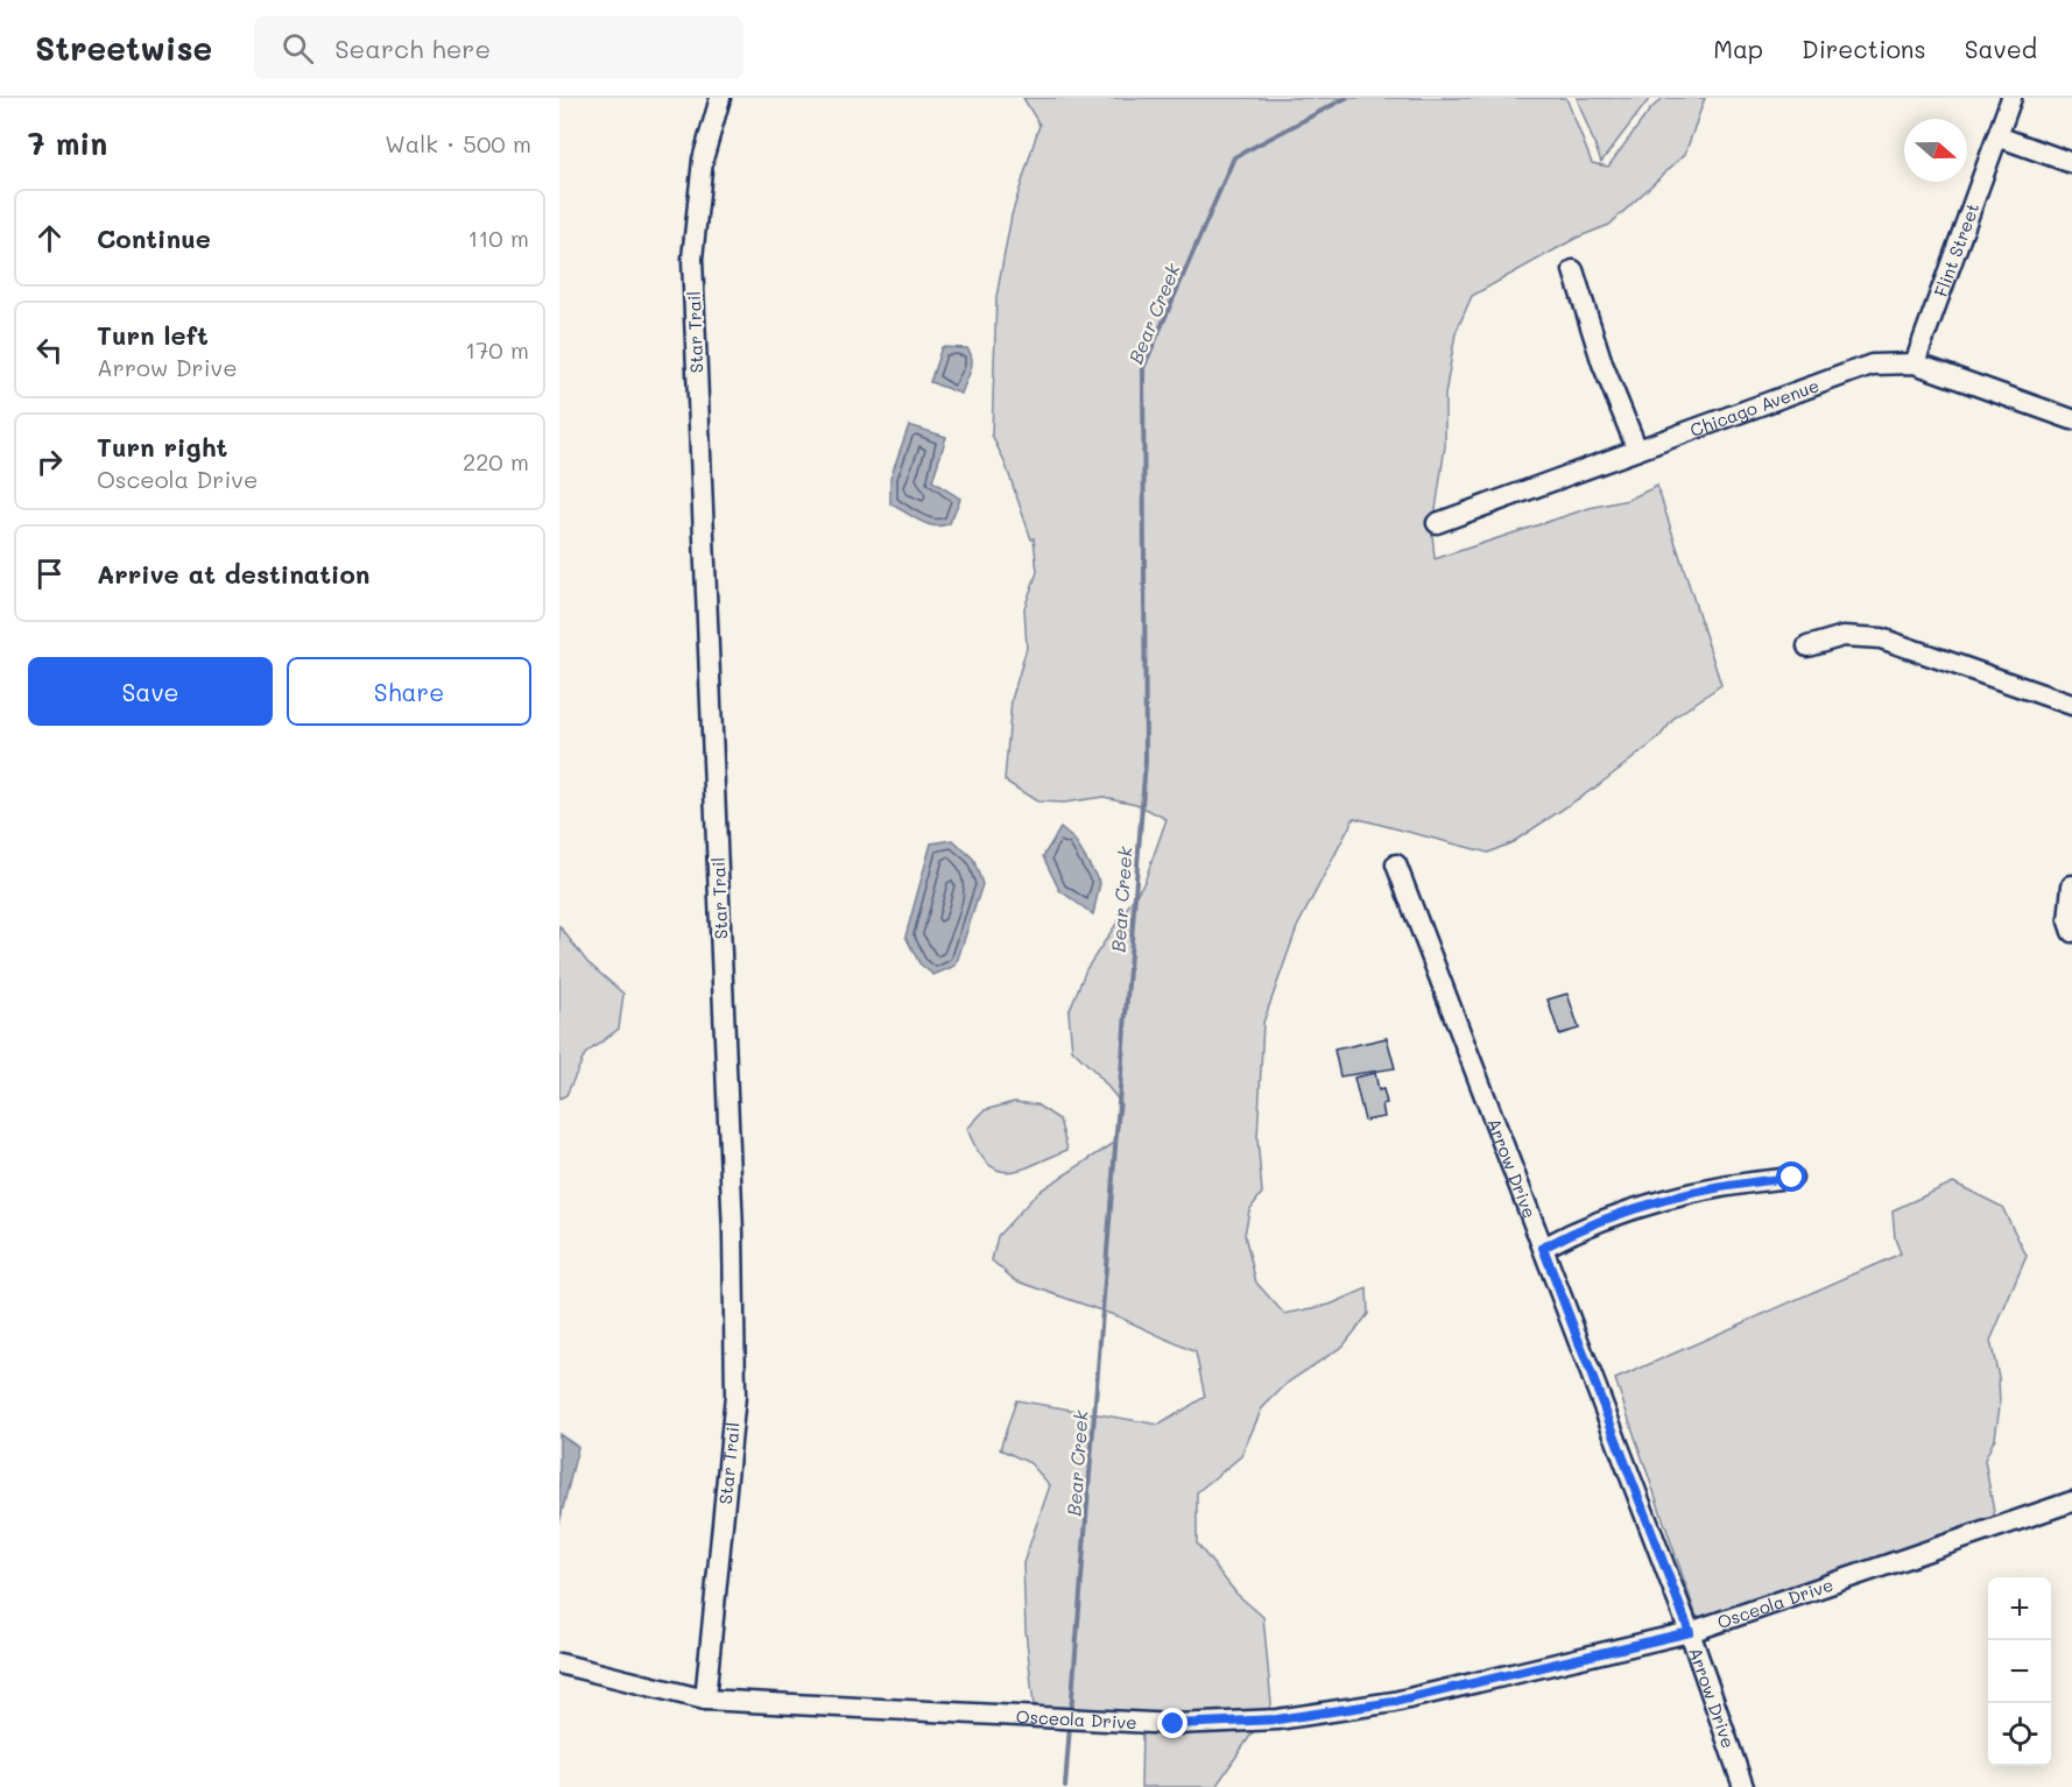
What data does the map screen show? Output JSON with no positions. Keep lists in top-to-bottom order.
{
  "streets": {
    "street": [
      "Flint Street",
      "Star Trail",
      "Chicago Avenue",
      "Arrow Drive",
      "Osceola Drive"
    ]
  },
  "crossings": [
    ["Flint Street", "Chicago Avenue"],
    ["Star Trail", "Osceola Drive"],
    ["Arrow Drive", "Osceola Drive"]
  ],
  "water": ["Bear Creek"],
  "north": "right",
  "page": {
    "header": "Streetwise",
    "search": "Search here",
    "nav": ["Map", "Directions", "Saved"],
    "heading": ["7 min", "Walk · 500 m"],
    "list": [
      ["Continue", "110 m"],
      ["Turn left", "Arrow Drive", "170 m"],
      ["Turn right", "Osceola Drive", "220 m"],
      "Arrive at destination"
    ],
    "buttons": ["Save", "Share"],
    "map_buttons": ["+", "−"]
  }
}
